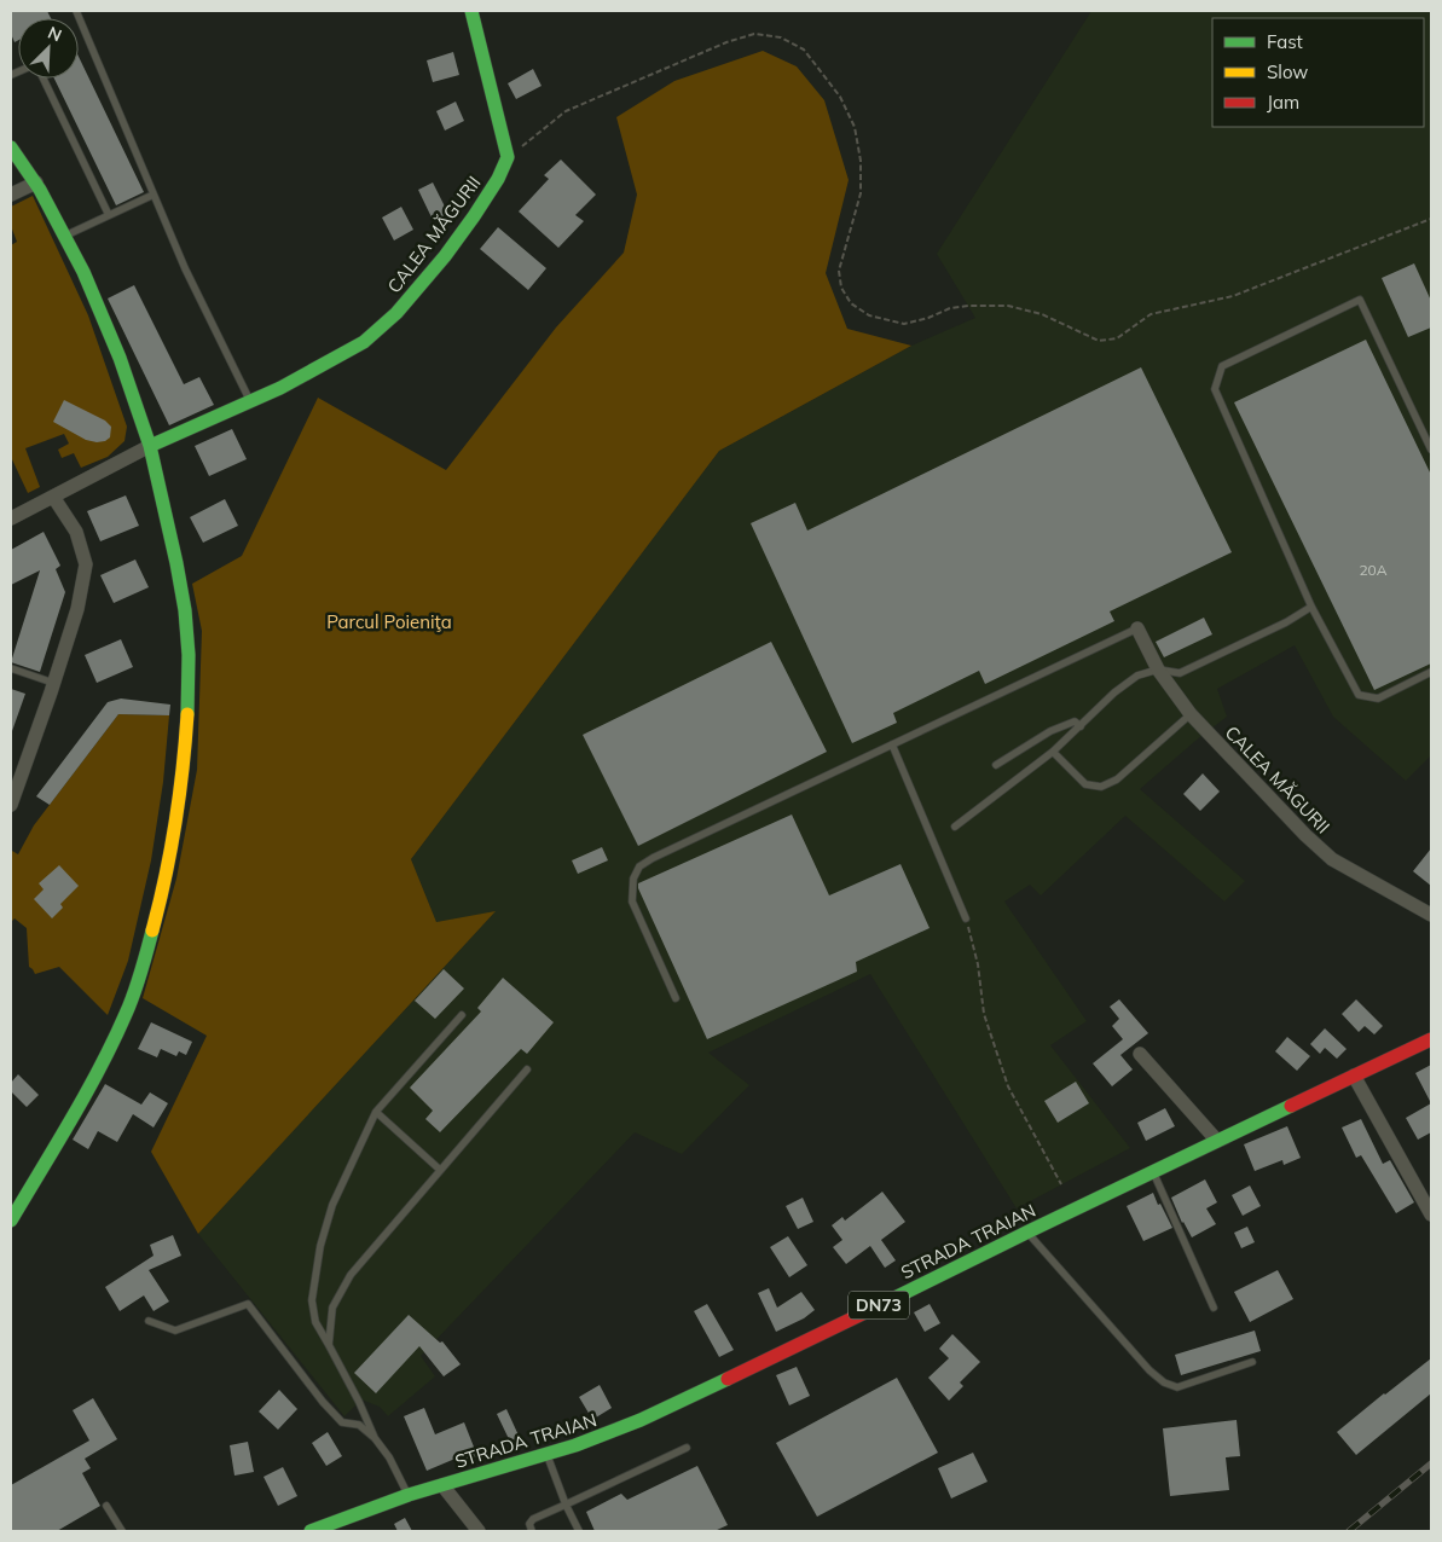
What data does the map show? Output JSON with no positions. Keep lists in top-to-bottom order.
{
  "streets": {
    "main road": ["CALEA MĂGURII", "STRADA TRAIAN", "DN73"]
  },
  "parks": ["Parcul Poieniţa"],
  "house_numbers": ["20A"],
  "legend": ["Fast", "Slow", "Jam"],
  "north": "top right"
}
